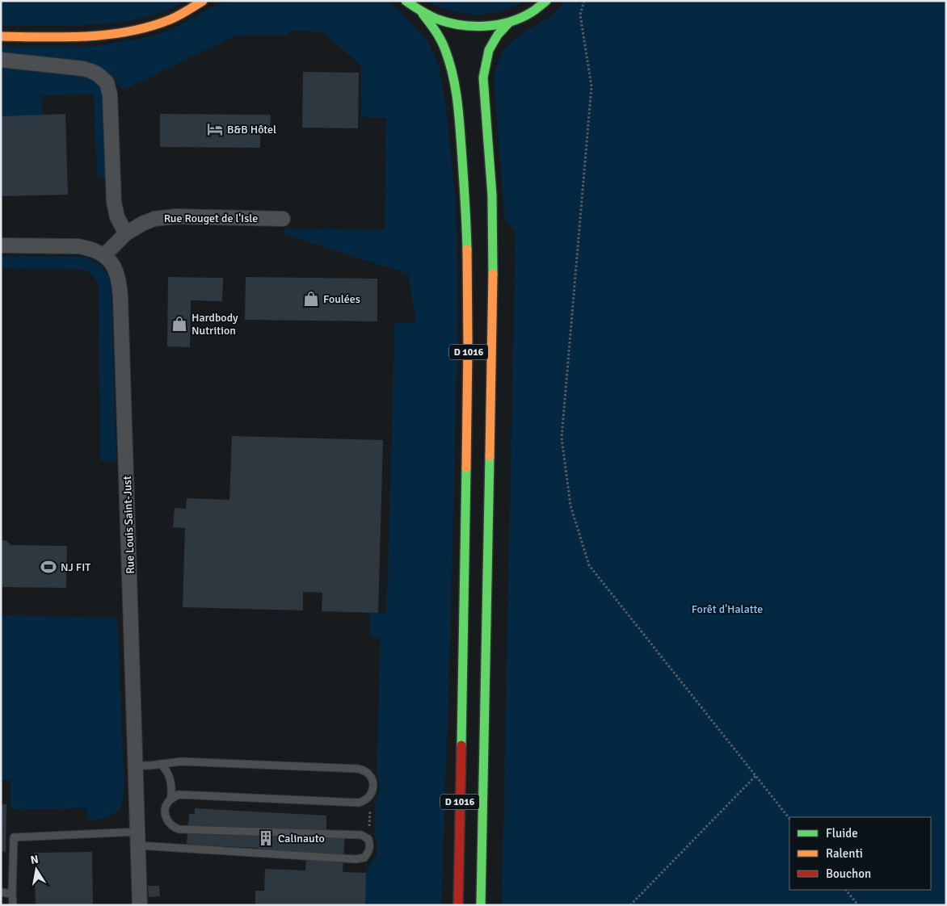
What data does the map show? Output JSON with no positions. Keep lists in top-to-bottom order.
{
  "streets": {
    "main road": ["D 1016"],
    "street": ["Rue Rouget de l'Isle", "Rue Louis Saint-Just"]
  },
  "crossings": [
    ["Rue Rouget de l'Isle", "Rue Louis Saint-Just"]
  ],
  "parks": ["Forêt d'Halatte"],
  "places": {
    "hotel": ["B&B Hôtel"],
    "shop": ["Foulées", "Hardbody Nutrition"],
    "sports": ["NJ FIT"],
    "building": ["Calinauto"]
  },
  "legend": ["Fluide", "Ralenti", "Bouchon"],
  "north": "top"
}
